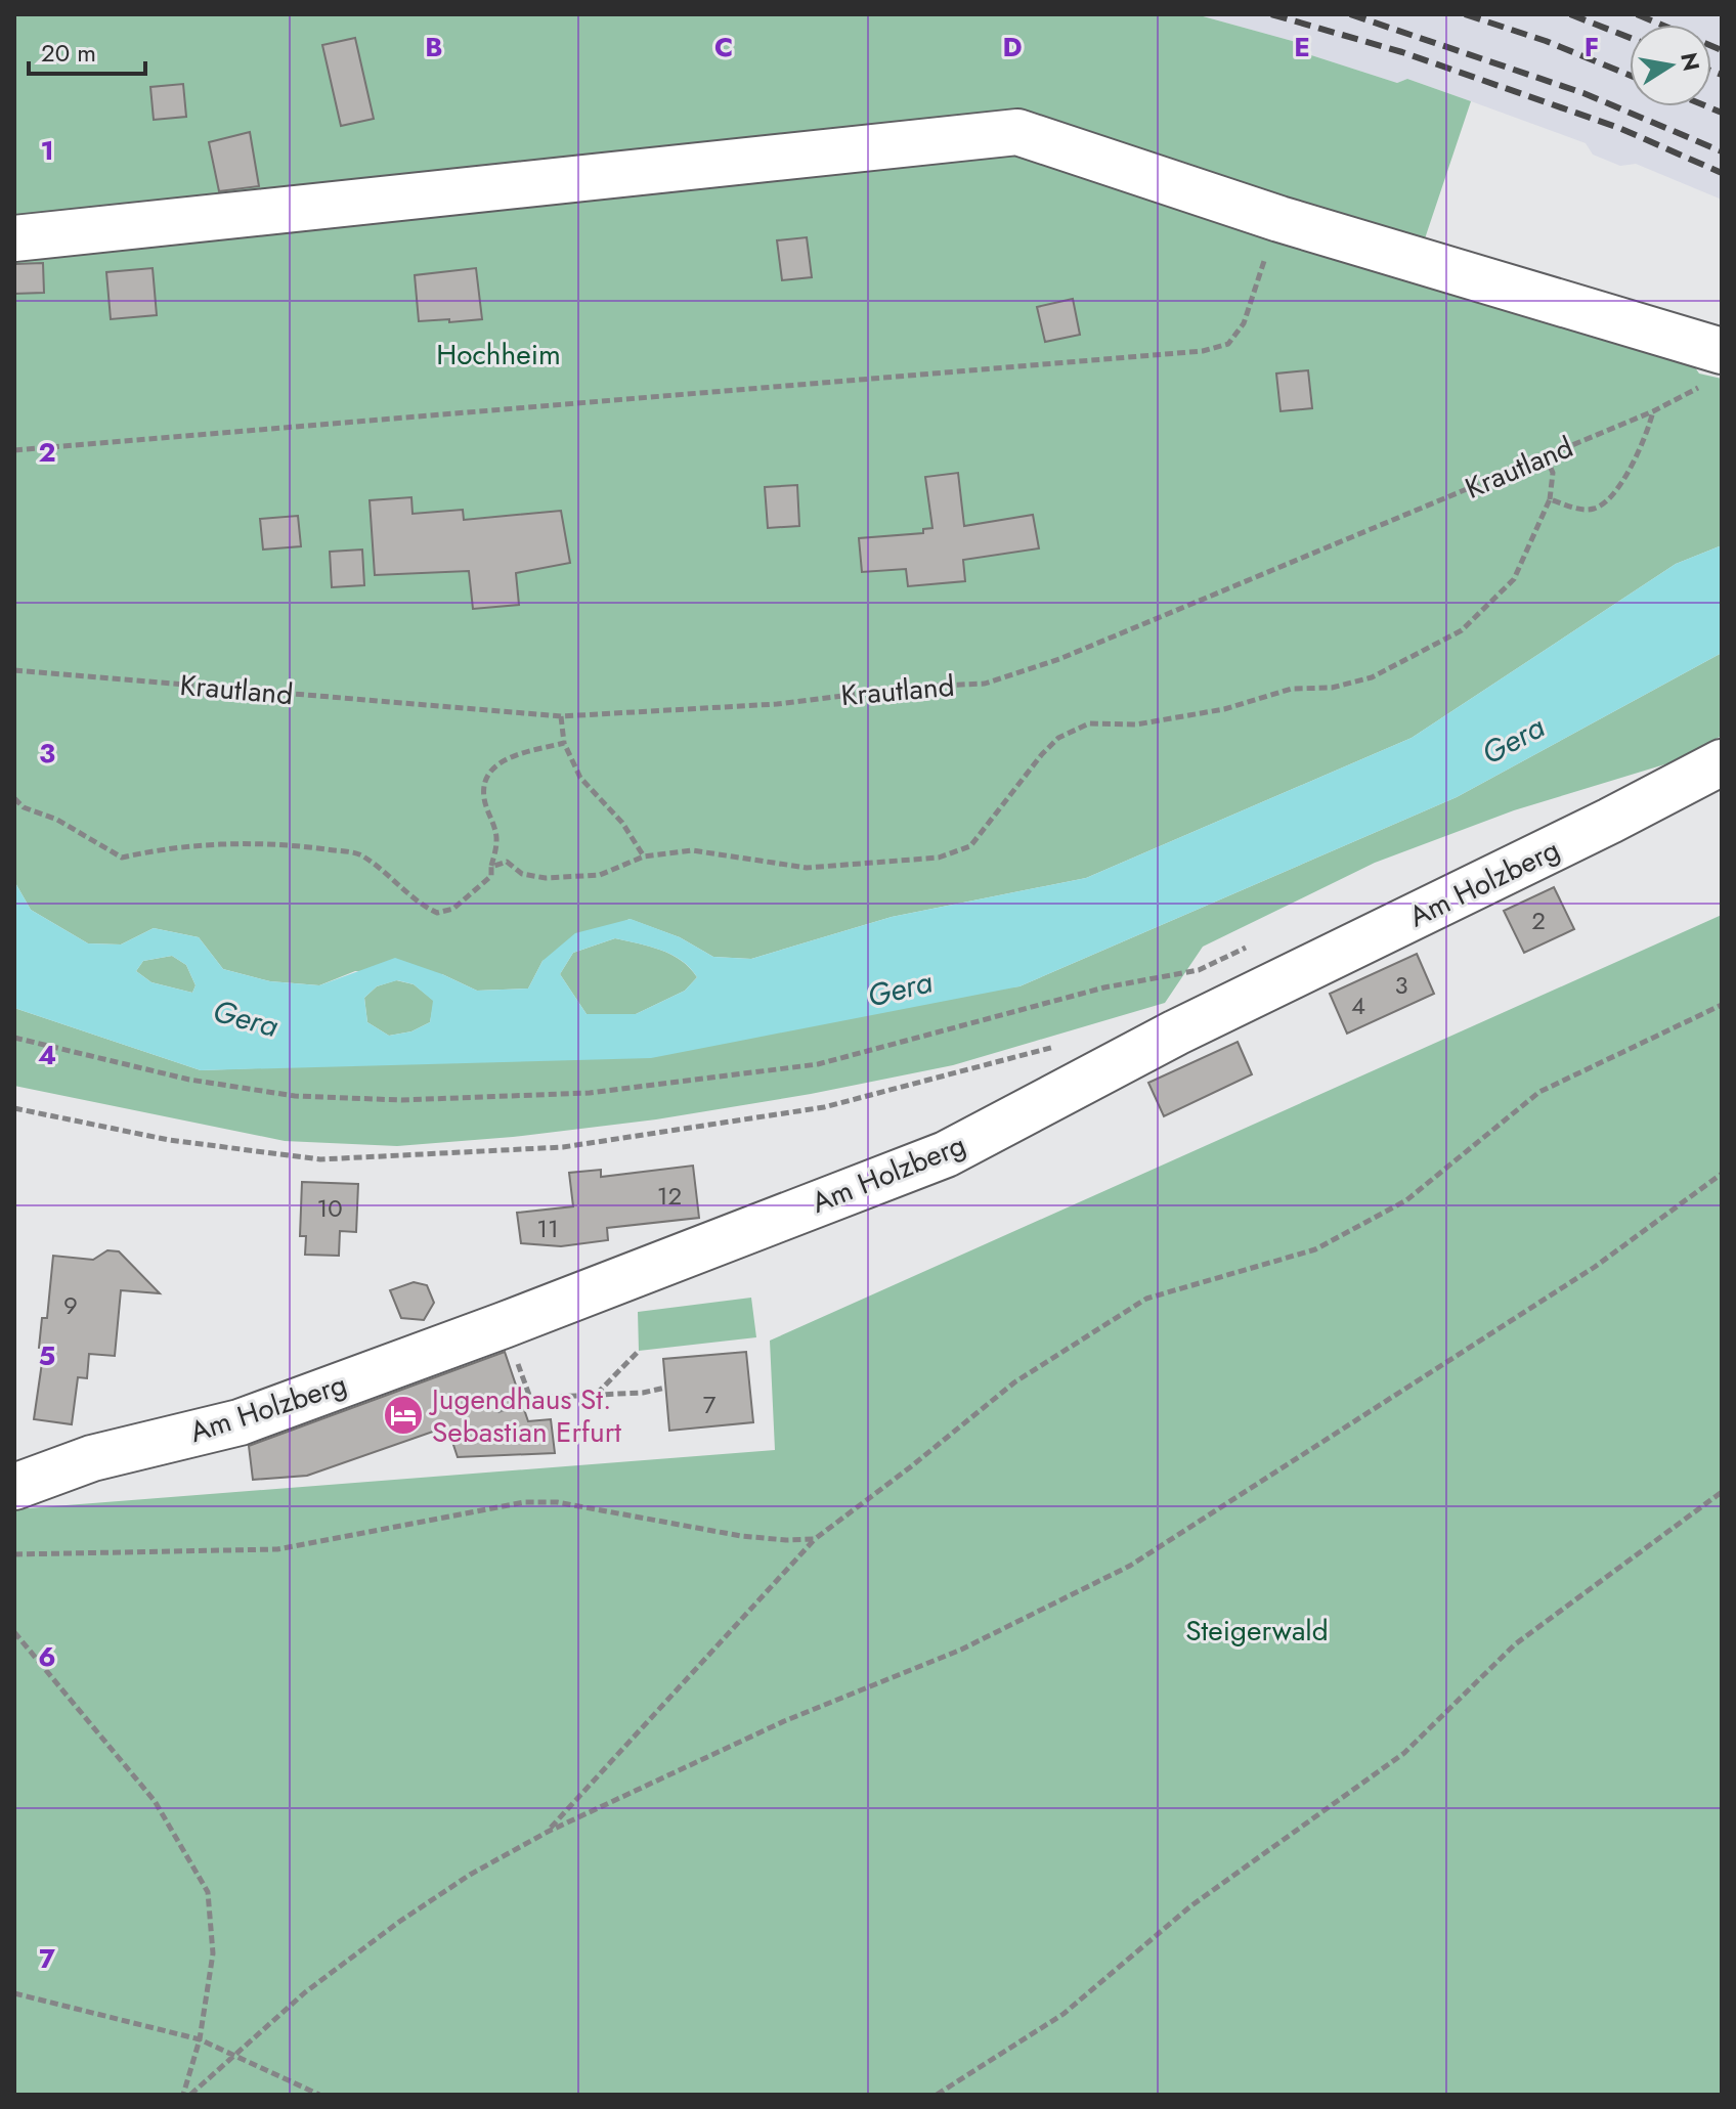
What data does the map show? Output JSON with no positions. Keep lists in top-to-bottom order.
{
  "streets": {
    "street": ["Am Holzberg"],
    "path": ["Krautland"]
  },
  "water": ["Gera"],
  "parks": ["Hochheim", "Steigerwald"],
  "places": {
    "hotel": ["Jugendhaus St. Sebastian Erfurt"]
  },
  "house_numbers": [
    "2",
    "3",
    "4",
    "12",
    "10",
    "11",
    "9",
    "7"
  ],
  "scale_bar": "20 m",
  "north": "right",
  "grid": {
    "columns": [
      "B",
      "C",
      "D",
      "E",
      "F"
    ],
    "rows": [
      "1",
      "2",
      "3",
      "4",
      "5",
      "6",
      "7"
    ]
  }
}
